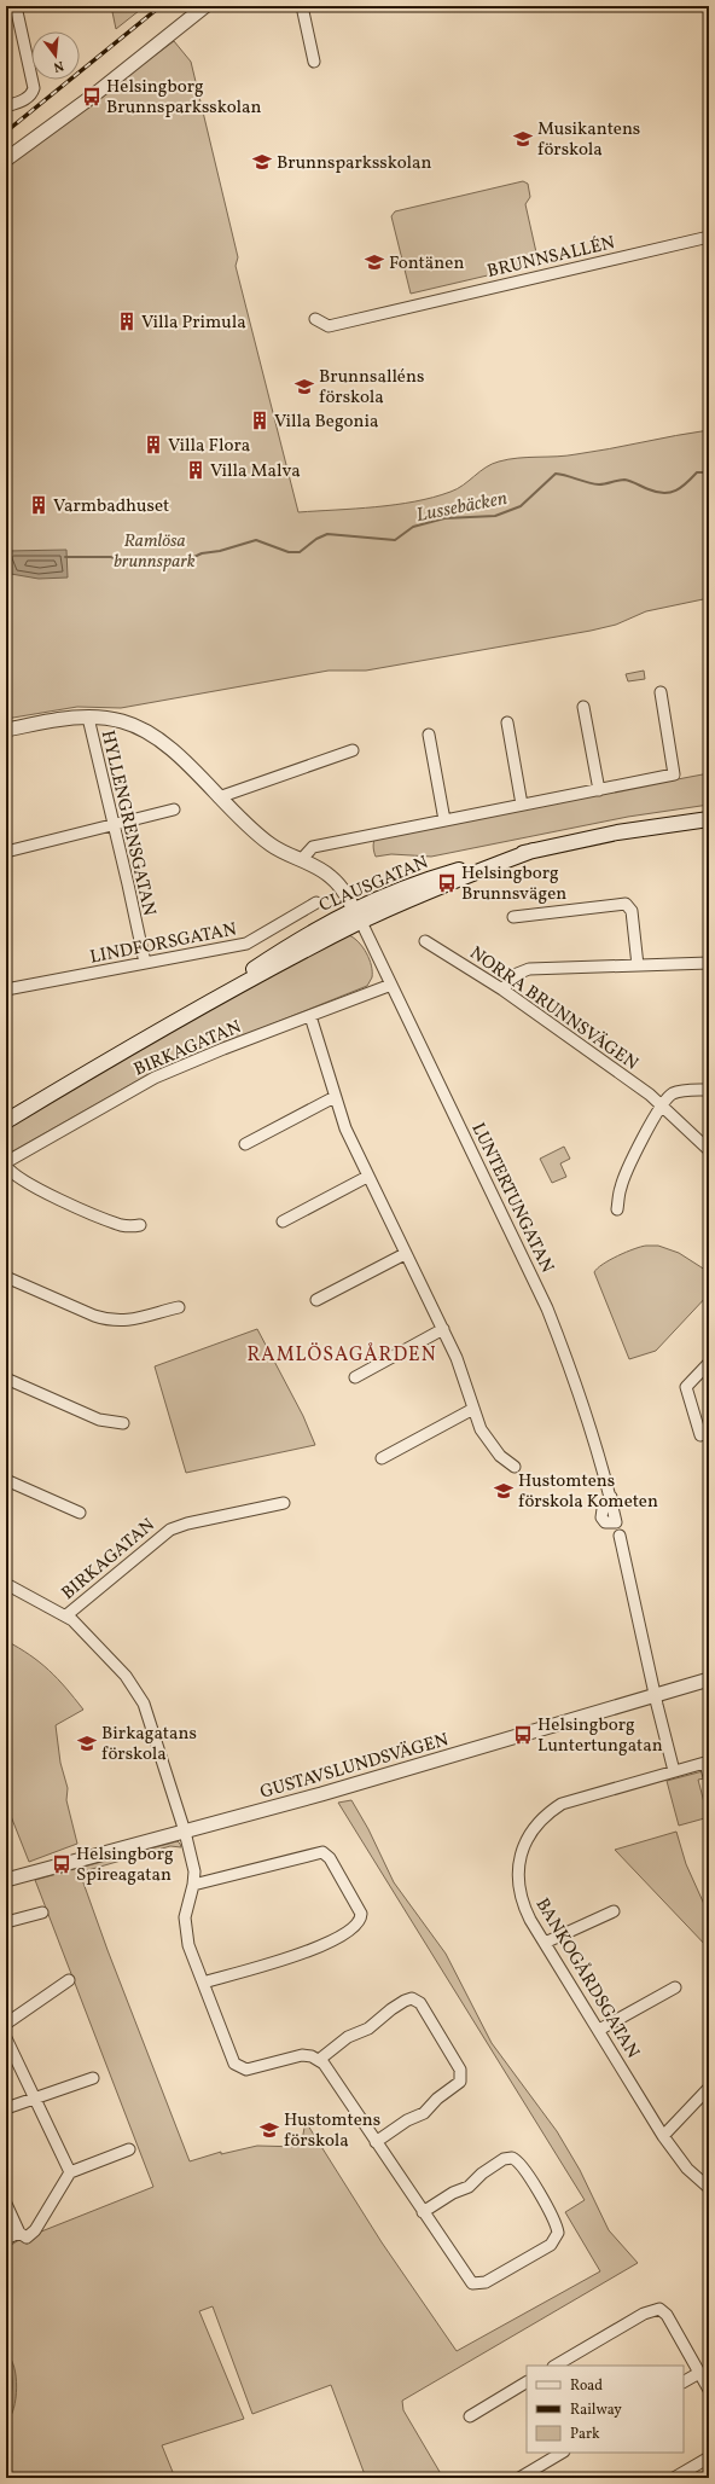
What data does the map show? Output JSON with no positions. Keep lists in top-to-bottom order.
{
  "streets": {
    "main road": ["CLAUSGATAN"],
    "street": [
      "BRUNNSALLÉN",
      "HYLLENGRENSGATAN",
      "LINDFORSGATAN",
      "NORRA BRUNNSVÄGEN",
      "BIRKAGATAN",
      "LUNTERTUNGATAN",
      "GUSTAVSLUNDSVÄGEN",
      "BANKOGÅRDSGATAN"
    ]
  },
  "crossings": [
    ["HYLLENGRENSGATAN", "LINDFORSGATAN"],
    ["CLAUSGATAN", "LUNTERTUNGATAN"],
    ["BIRKAGATAN", "LUNTERTUNGATAN"],
    ["BIRKAGATAN", "GUSTAVSLUNDSVÄGEN"]
  ],
  "districts": ["RAMLÖSAGÅRDEN"],
  "water": ["Lussebäcken"],
  "parks": ["Ramlösa brunnspark"],
  "places": {
    "bus stop": [
      "Helsingborg Brunnsparksskolan",
      "Helsingborg Brunnsvägen",
      "Helsingborg Luntertungatan",
      "Helsingborg Spireagatan"
    ],
    "school or university": [
      "Musikantens förskola",
      "Brunnsparksskolan",
      "Fontänen",
      "Brunnsalléns förskola",
      "Hustomtens förskola Kometen",
      "Birkagatans förskola",
      "Hustomtens förskola"
    ],
    "building": [
      "Villa Primula",
      "Villa Begonia",
      "Villa Flora",
      "Villa Malva",
      "Varmbadhuset"
    ]
  },
  "legend": ["Road", "Railway", "Park"],
  "north": "bottom"
}
